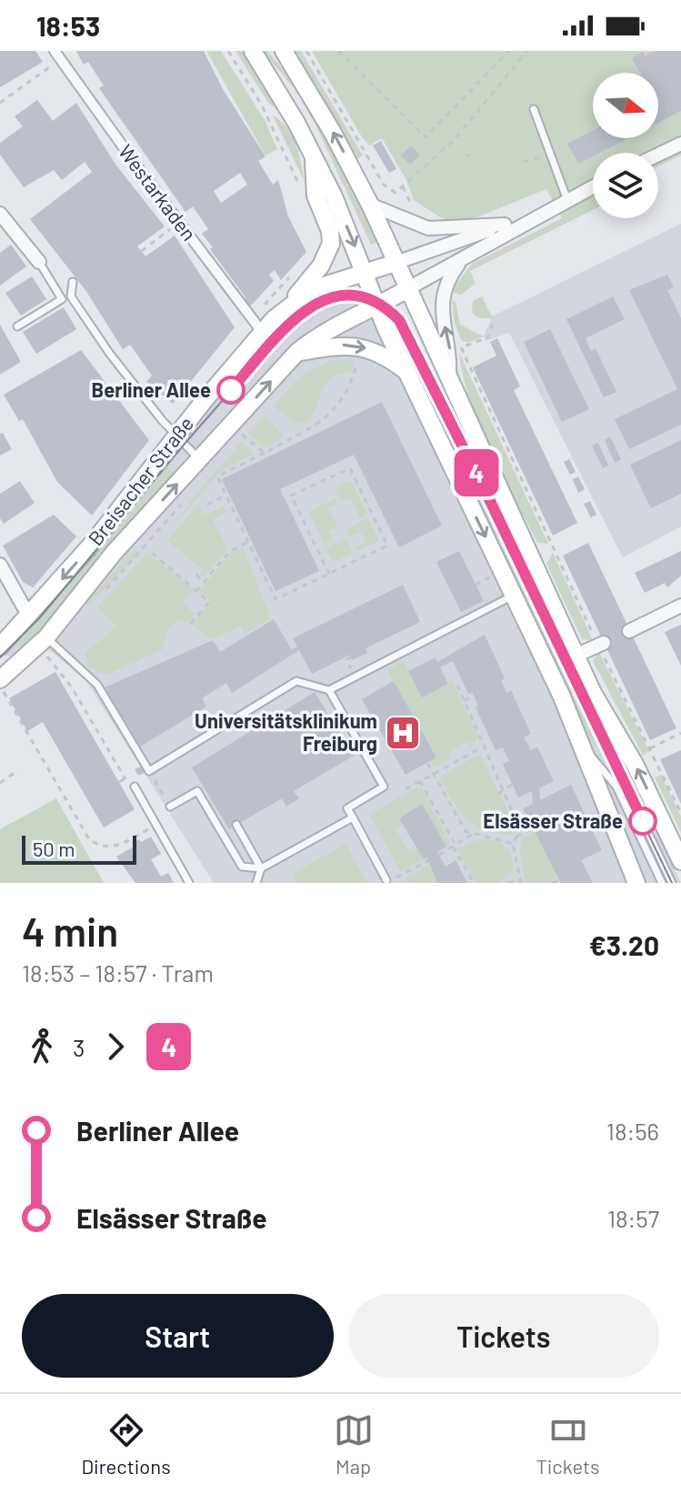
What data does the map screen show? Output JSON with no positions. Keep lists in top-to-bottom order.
{
  "streets": {
    "main road": ["Breisacher Straße"],
    "street": ["Westarkaden"]
  },
  "crossings": [
    ["Westarkaden", "Breisacher Straße"]
  ],
  "places": {
    "other": ["Berliner Allee", "Elsässer Straße"],
    "hospital": ["Universitätsklinikum Freiburg"]
  },
  "lines": ["tram line 4"],
  "scale_bar": "50 m",
  "north": "right",
  "page": {
    "status": "18:53",
    "on_map": "4",
    "scale": "50 m",
    "heading": ["4 min", "18:53 – 18:57 · Tram", "€3.20"],
    "legs": ["3", "4"],
    "list": [
      {
        "name": "Berliner Allee",
        "value": "18:56"
      },
      {
        "name": "Elsässer Straße",
        "value": "18:57"
      }
    ],
    "buttons": ["Start", "Tickets"],
    "tabs": ["Directions", "Map", "Tickets"]
  }
}
